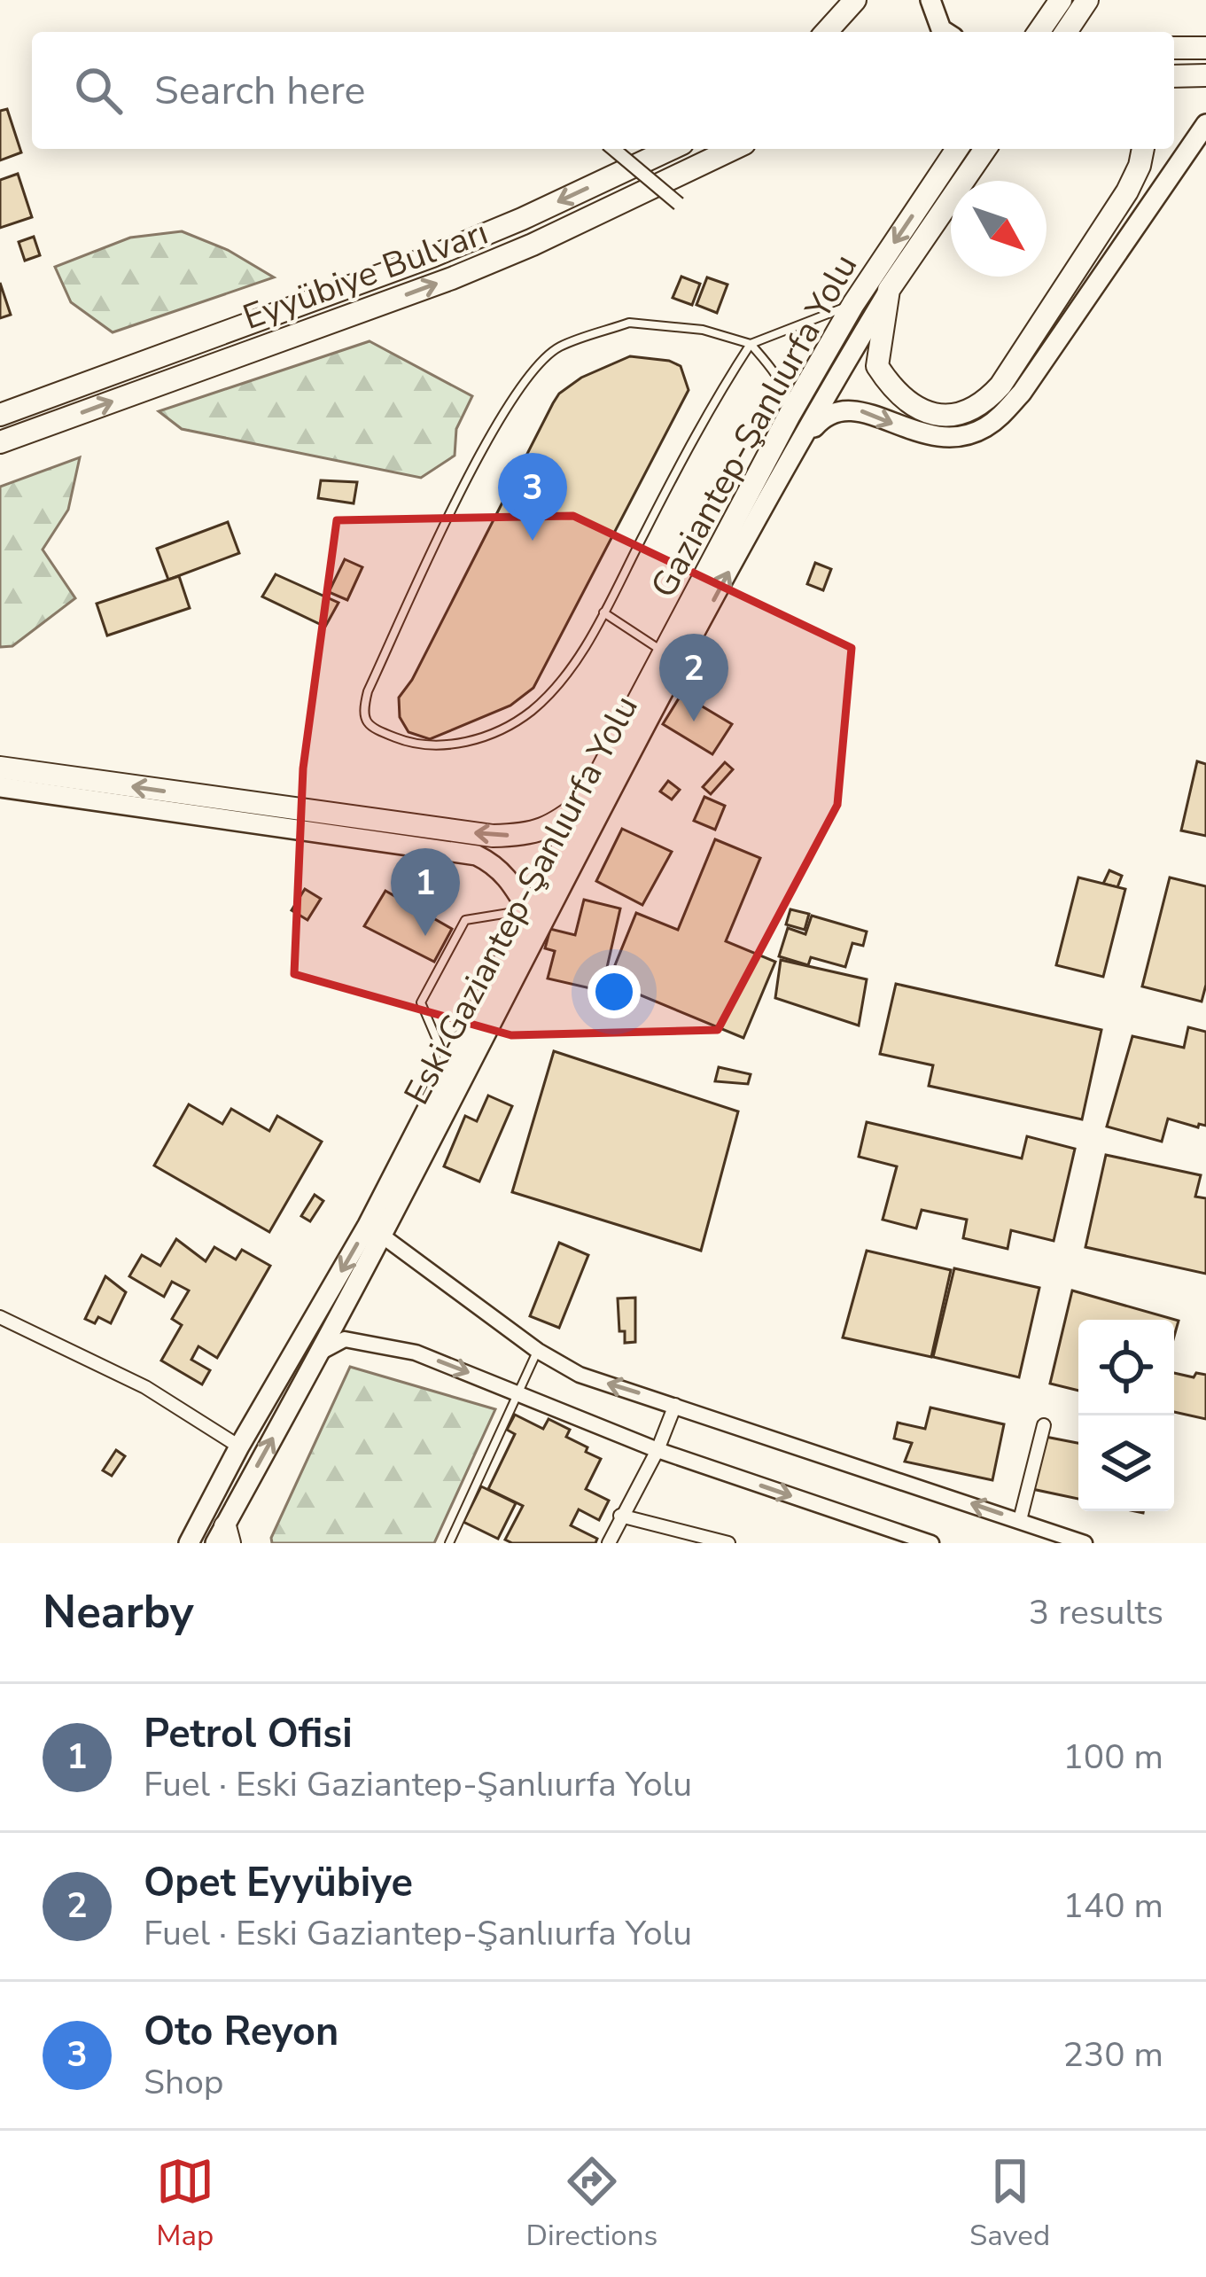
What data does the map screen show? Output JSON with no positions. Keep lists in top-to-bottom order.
{
  "streets": {
    "highway": ["Eyyübiye Bulvarı", "Gaziantep-Şanlıurfa Yolu"],
    "main road": ["Eski Gaziantep-Şanlıurfa Yolu"]
  },
  "crossings": [
    ["Gaziantep-Şanlıurfa Yolu", "Eski Gaziantep-Şanlıurfa Yolu"]
  ],
  "north": "bottom right",
  "page": {
    "search": "Search here",
    "pins": ["3", "2", "1"],
    "heading": ["Nearby", "3 results"],
    "list": [
      {
        "mark": "1",
        "name": "Petrol Ofisi",
        "note": "Fuel · Eski Gaziantep-Şanlıurfa Yolu",
        "value": "100 m"
      },
      {
        "mark": "2",
        "name": "Opet Eyyübiye",
        "note": "Fuel · Eski Gaziantep-Şanlıurfa Yolu",
        "value": "140 m"
      },
      {
        "mark": "3",
        "name": "Oto Reyon",
        "note": "Shop",
        "value": "230 m"
      }
    ],
    "nav": ["Map", "Directions", "Saved"]
  }
}
